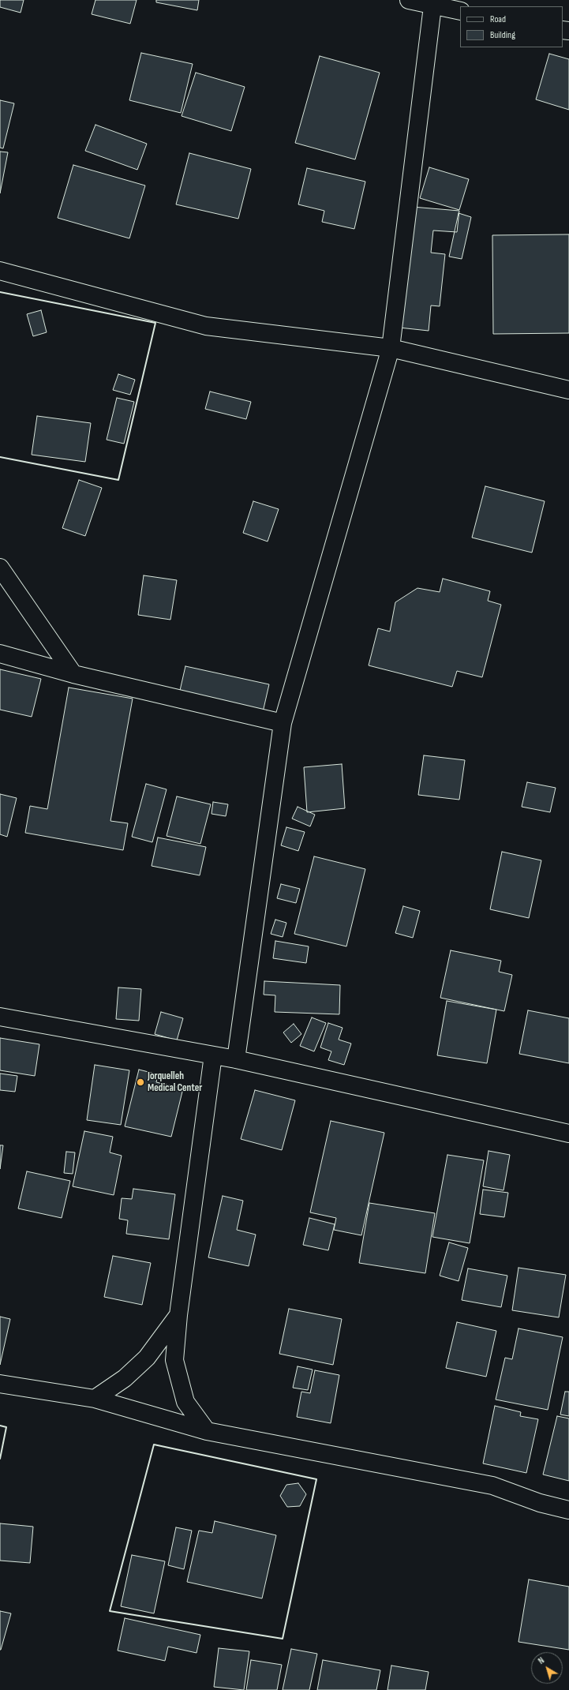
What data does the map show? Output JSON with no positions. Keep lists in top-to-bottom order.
{
  "places": ["Jorquelleh Medical Center"],
  "legend": ["Road", "Building"],
  "north": "top left"
}
